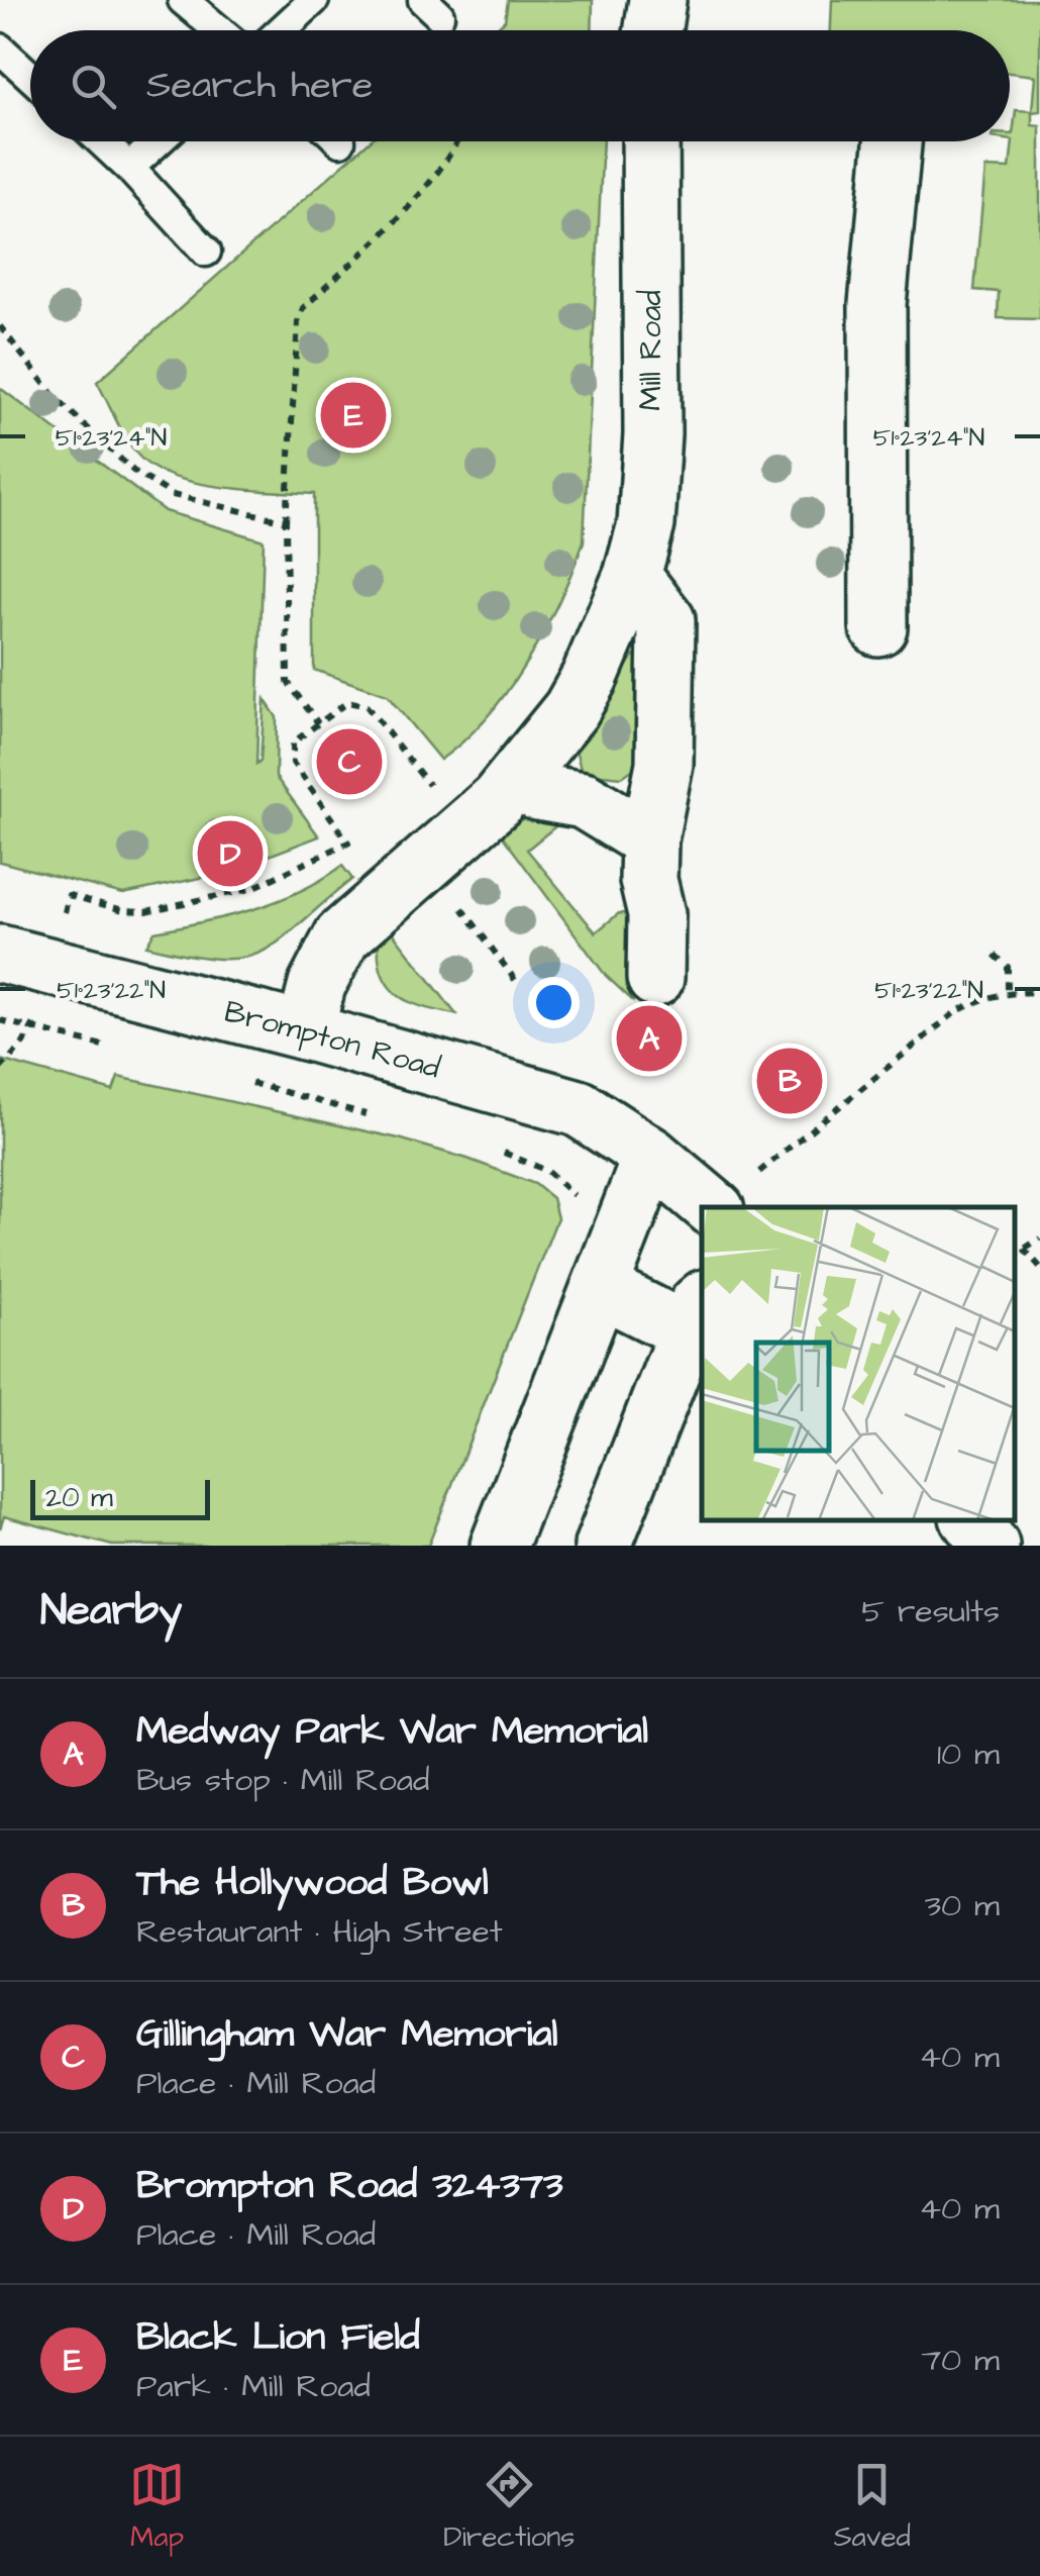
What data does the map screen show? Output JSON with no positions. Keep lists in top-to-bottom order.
{
  "streets": {
    "street": ["Mill Road", "Brompton Road"]
  },
  "crossings": [
    ["Mill Road", "Brompton Road"]
  ],
  "scale_bar": "20 m",
  "page": {
    "search": "Search here",
    "pins": [
      "E",
      "C",
      "D",
      "A",
      "B"
    ],
    "scale": "20 m",
    "heading": ["Nearby", "5 results"],
    "list": [
      {
        "mark": "A",
        "name": "Medway Park War Memorial",
        "note": "Bus stop · Mill Road",
        "value": "10 m"
      },
      {
        "mark": "B",
        "name": "The Hollywood Bowl",
        "note": "Restaurant · High Street",
        "value": "30 m"
      },
      {
        "mark": "C",
        "name": "Gillingham War Memorial",
        "note": "Place · Mill Road",
        "value": "40 m"
      },
      {
        "mark": "D",
        "name": "Brompton Road 324373",
        "note": "Place · Mill Road",
        "value": "40 m"
      },
      {
        "mark": "E",
        "name": "Black Lion Field",
        "note": "Park · Mill Road",
        "value": "70 m"
      }
    ],
    "nav": ["Map", "Directions", "Saved"]
  },
  "coordinates": ["51°23'24\"N", "51°23'22\"N"]
}
